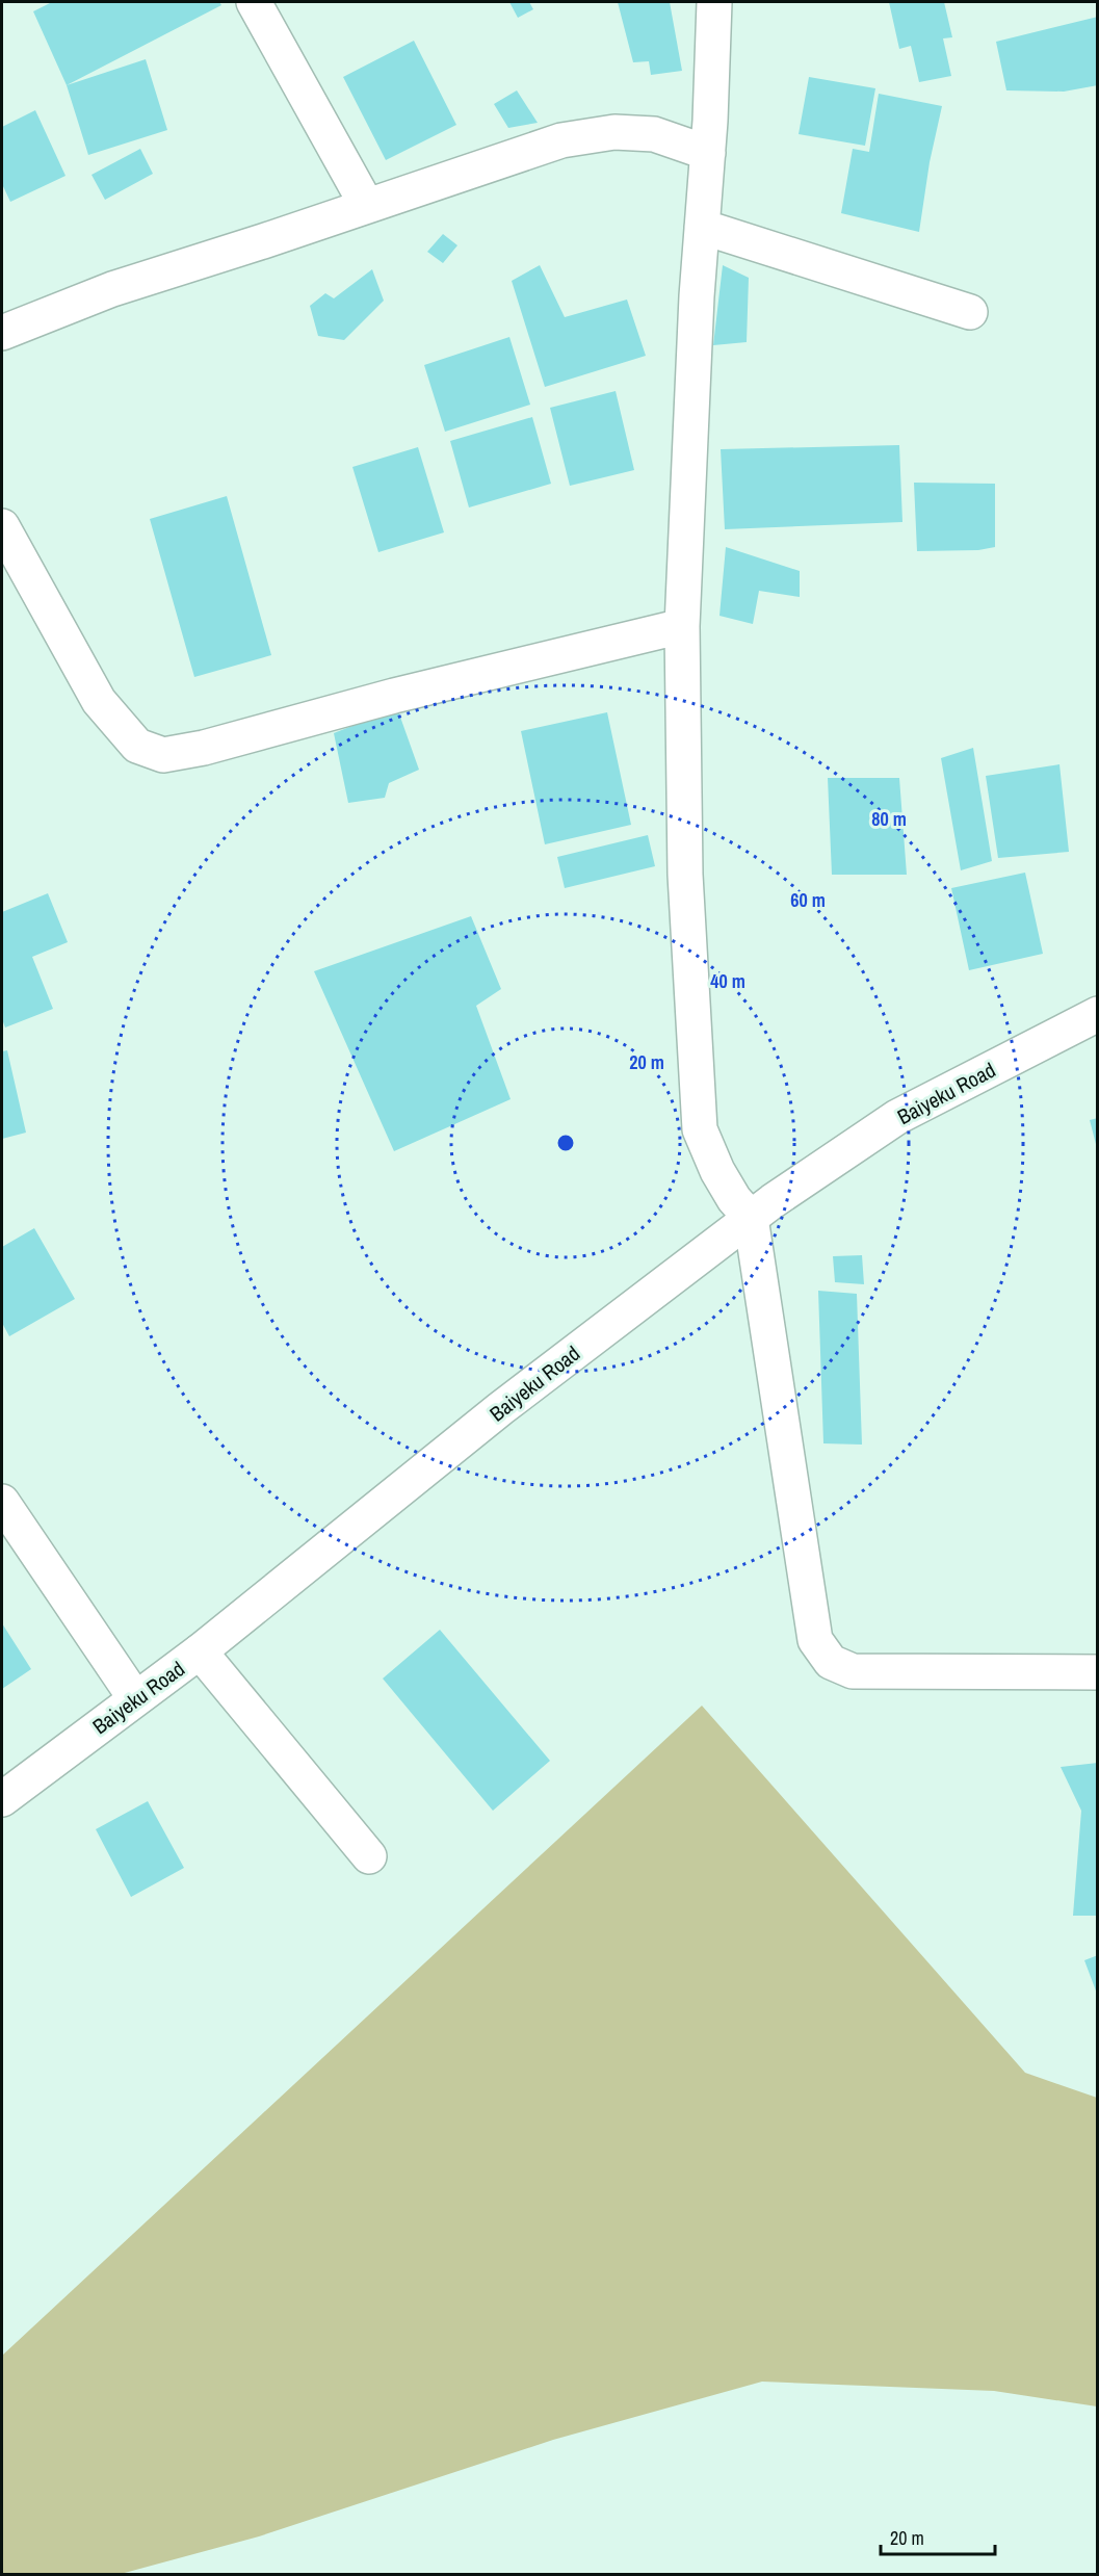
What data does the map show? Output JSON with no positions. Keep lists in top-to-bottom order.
{
  "streets": {
    "street": ["Baiyeku Road"]
  },
  "scale_bar": "20 m",
  "rings": [
    "80 m",
    "60 m",
    "40 m",
    "20 m"
  ]
}
